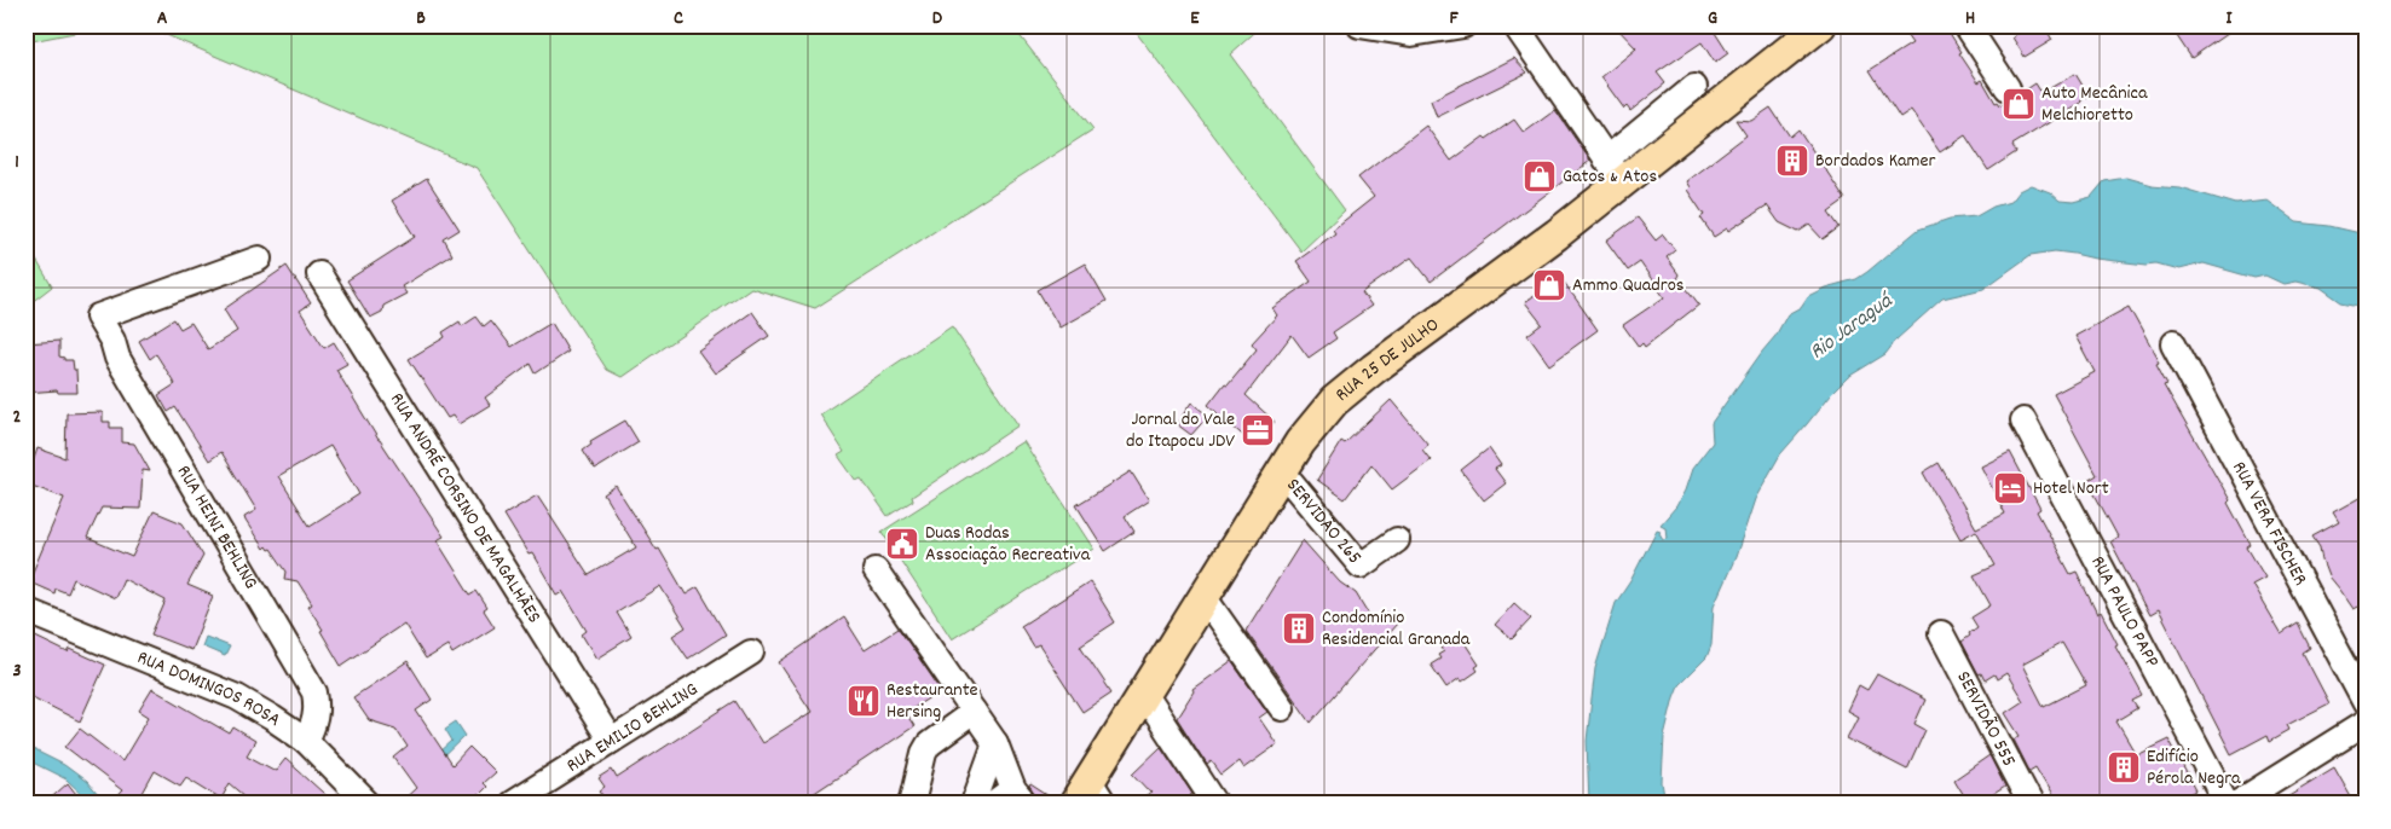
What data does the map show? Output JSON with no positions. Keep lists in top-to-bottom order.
{
  "streets": {
    "main road": ["RUA 25 DE JULHO"],
    "street": [
      "RUA ANDRÉ CORSINO DE MAGALHÃES",
      "SERVIDÃO 265",
      "RUA VERA FISCHER",
      "RUA HEINI BEHLING",
      "RUA PAULO PAPP",
      "RUA DOMINGOS ROSA",
      "SERVIDÃO 555",
      "RUA EMILIO BEHLING"
    ]
  },
  "crossings": [
    ["RUA 25 DE JULHO", "SERVIDÃO 265"],
    ["RUA ANDRÉ CORSINO DE MAGALHÃES", "RUA EMILIO BEHLING"],
    ["RUA HEINI BEHLING", "RUA DOMINGOS ROSA"]
  ],
  "water": ["Rio Jaraguá"],
  "places": {
    "shop": ["Auto Mecânica Melchioretto", "Gatos & Atos", "Ammo Quadros"],
    "building": ["Bordados Kamer", "Condomínio Residencial Granada", "Edifício Pérola Negra"],
    "office": ["Jornal do Vale do Itapocu JDV"],
    "hotel": ["Hotel Nort"],
    "public building": ["Duas Rodas Associação Recreativa"],
    "restaurant": ["Restaurante Hersing"]
  },
  "grid": {
    "columns": [
      "A",
      "B",
      "C",
      "D",
      "E",
      "F",
      "G",
      "H",
      "I"
    ],
    "rows": ["1", "2", "3"]
  }
}
